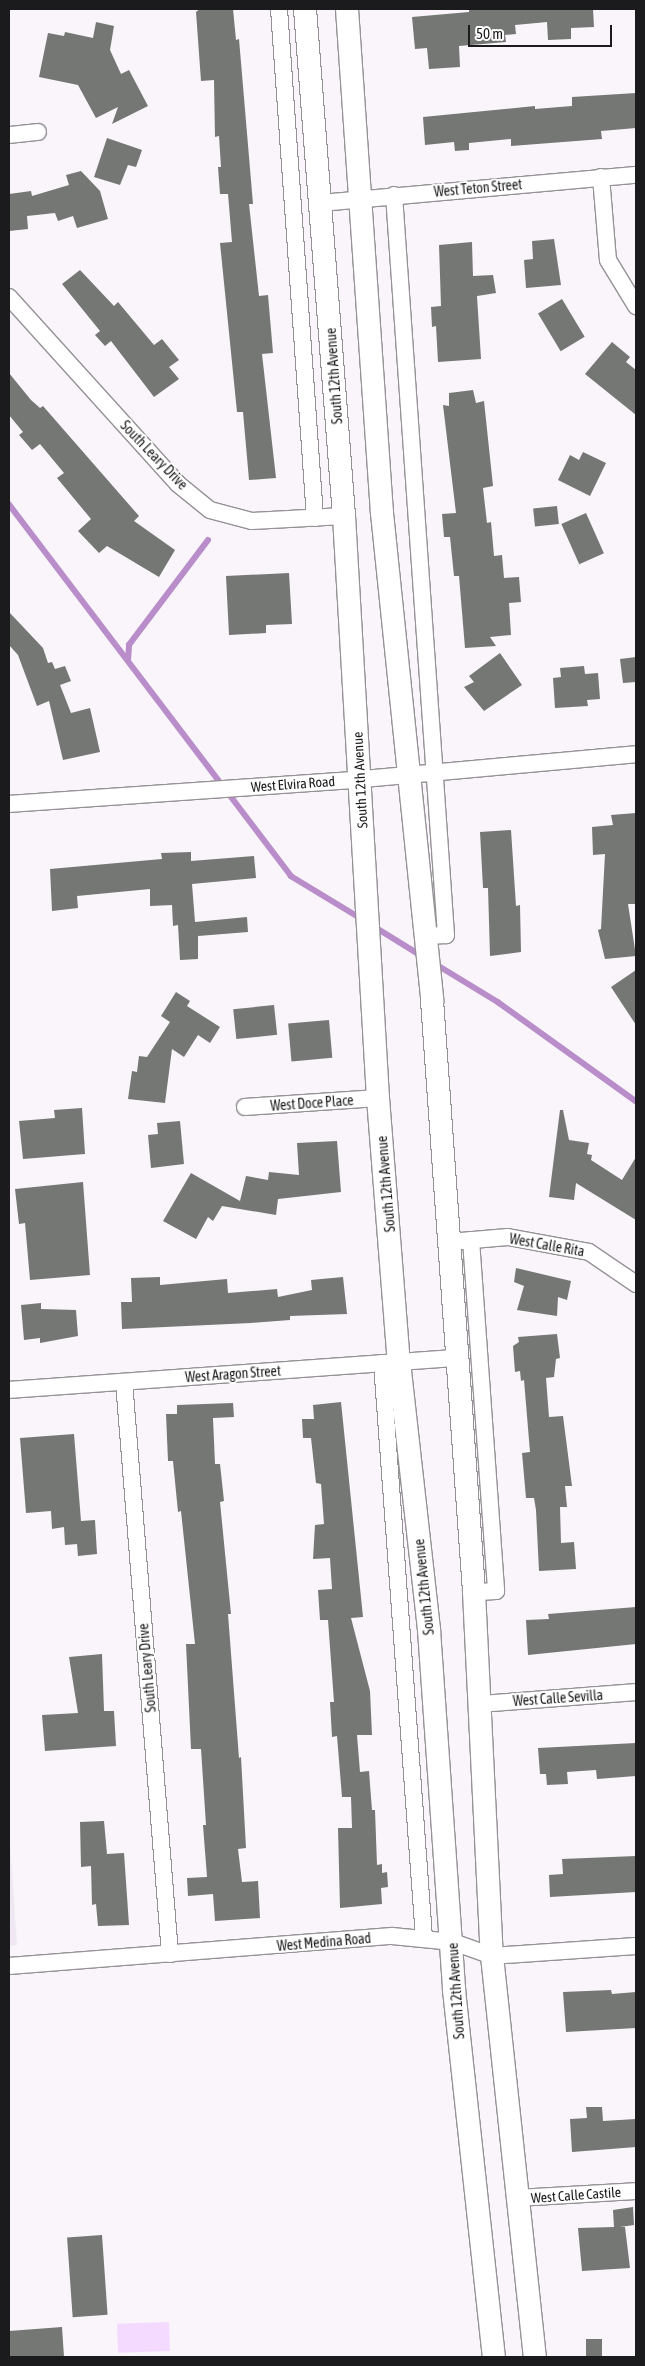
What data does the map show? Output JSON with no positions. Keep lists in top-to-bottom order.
{
  "streets": {
    "street": [
      "West Teton Street",
      "South 12th Avenue",
      "South Leary Drive",
      "West Elvira Road",
      "West Doce Place",
      "West Calle Rita",
      "West Aragon Street",
      "West Calle Sevilla",
      "West Medina Road",
      "West Calle Castile"
    ]
  },
  "crossings": [
    ["West Teton Street", "South 12th Avenue"],
    ["South 12th Avenue", "South Leary Drive"],
    ["South 12th Avenue", "West Elvira Road"],
    ["South 12th Avenue", "West Doce Place"],
    ["South 12th Avenue", "West Aragon Street"],
    ["South 12th Avenue", "West Medina Road"],
    ["South Leary Drive", "West Aragon Street"],
    ["South Leary Drive", "West Medina Road"]
  ],
  "scale_bar": "50 m"
}
